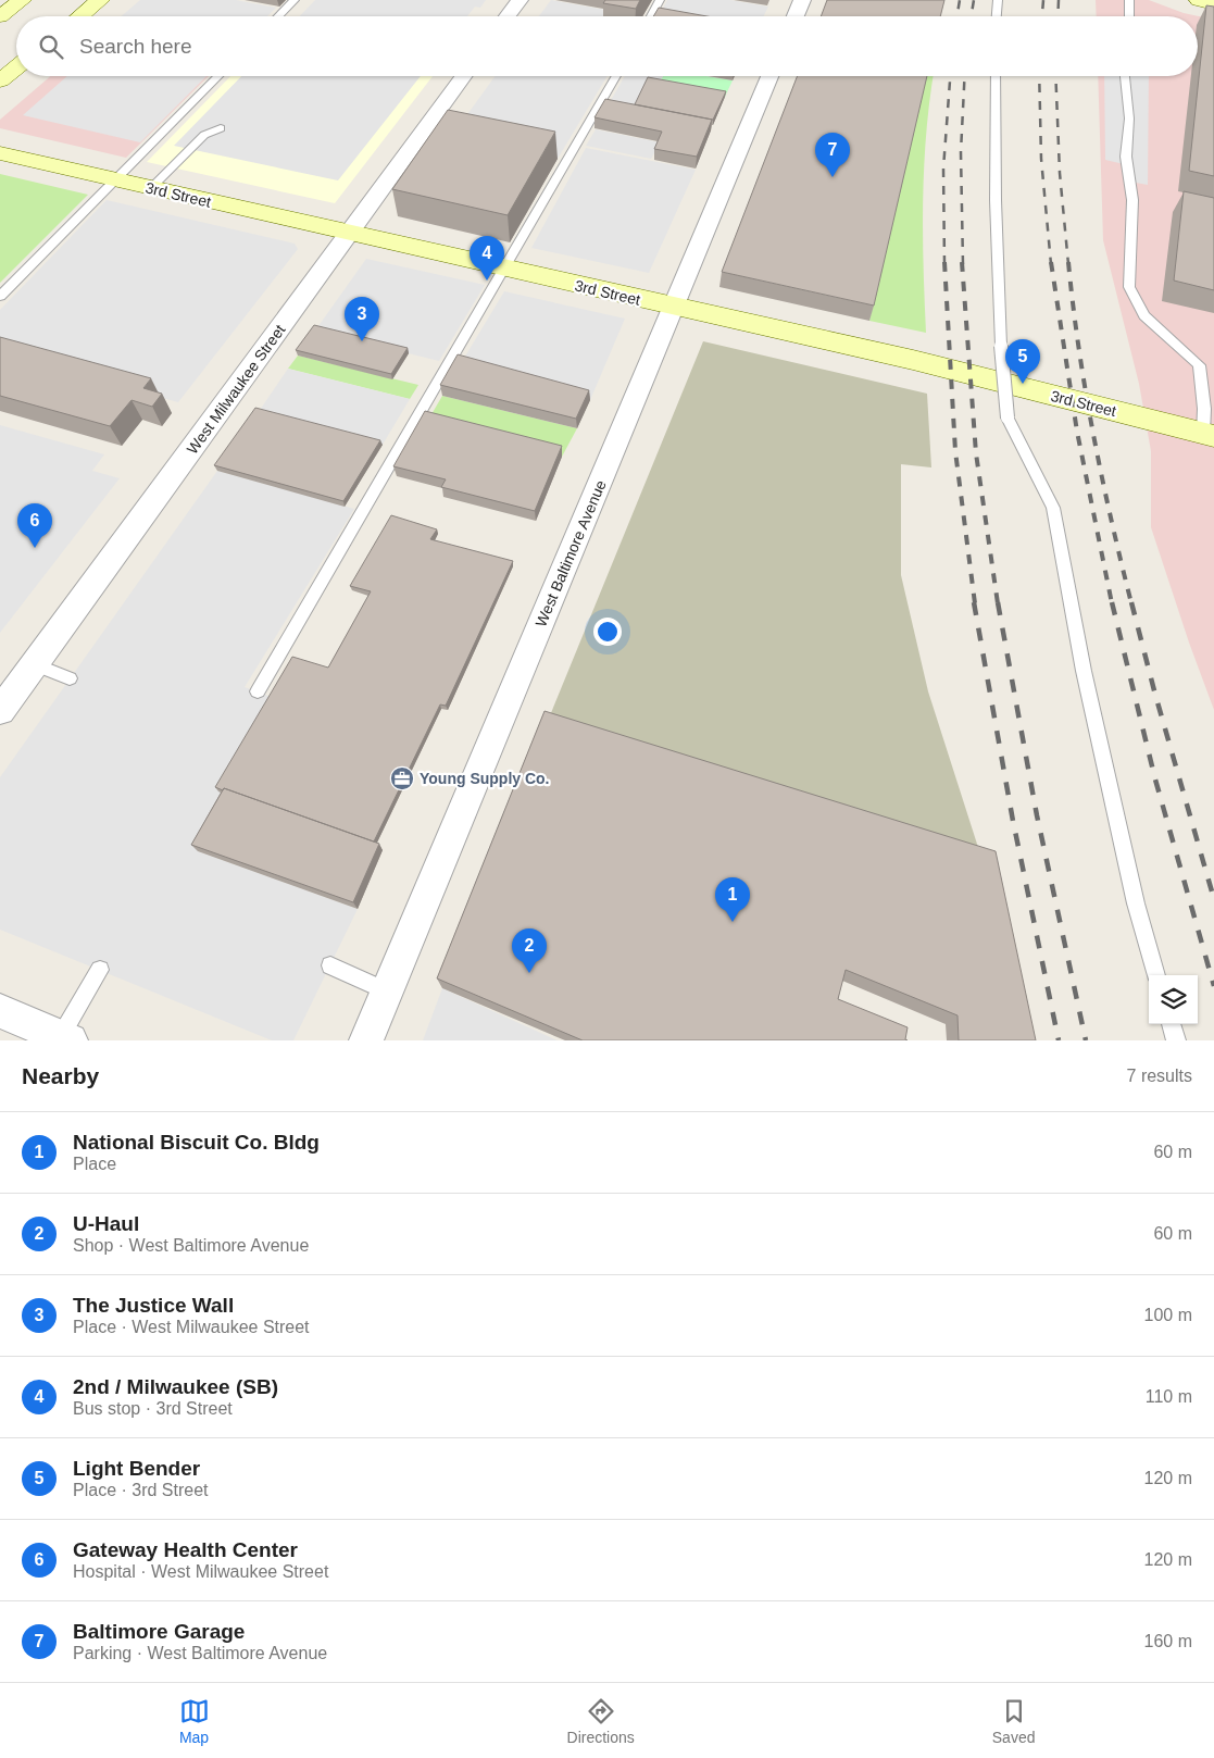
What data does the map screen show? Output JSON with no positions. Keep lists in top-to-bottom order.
{
  "streets": {
    "street": ["3rd Street", "West Milwaukee Street", "West Baltimore Avenue"]
  },
  "crossings": [
    ["3rd Street", "West Milwaukee Street"],
    ["3rd Street", "West Baltimore Avenue"]
  ],
  "places": {
    "office": ["Young Supply Co."]
  },
  "page": {
    "search": "Search here",
    "pins": [
      "7",
      "4",
      "3",
      "5",
      "6",
      "1",
      "2"
    ],
    "heading": ["Nearby", "7 results"],
    "list": [
      {
        "mark": "1",
        "name": "National Biscuit Co. Bldg",
        "note": "Place",
        "value": "60 m"
      },
      {
        "mark": "2",
        "name": "U-Haul",
        "note": "Shop · West Baltimore Avenue",
        "value": "60 m"
      },
      {
        "mark": "3",
        "name": "The Justice Wall",
        "note": "Place · West Milwaukee Street",
        "value": "100 m"
      },
      {
        "mark": "4",
        "name": "2nd / Milwaukee (SB)",
        "note": "Bus stop · 3rd Street",
        "value": "110 m"
      },
      {
        "mark": "5",
        "name": "Light Bender",
        "note": "Place · 3rd Street",
        "value": "120 m"
      },
      {
        "mark": "6",
        "name": "Gateway Health Center",
        "note": "Hospital · West Milwaukee Street",
        "value": "120 m"
      },
      {
        "mark": "7",
        "name": "Baltimore Garage",
        "note": "Parking · West Baltimore Avenue",
        "value": "160 m"
      }
    ],
    "nav": ["Map", "Directions", "Saved"]
  }
}
